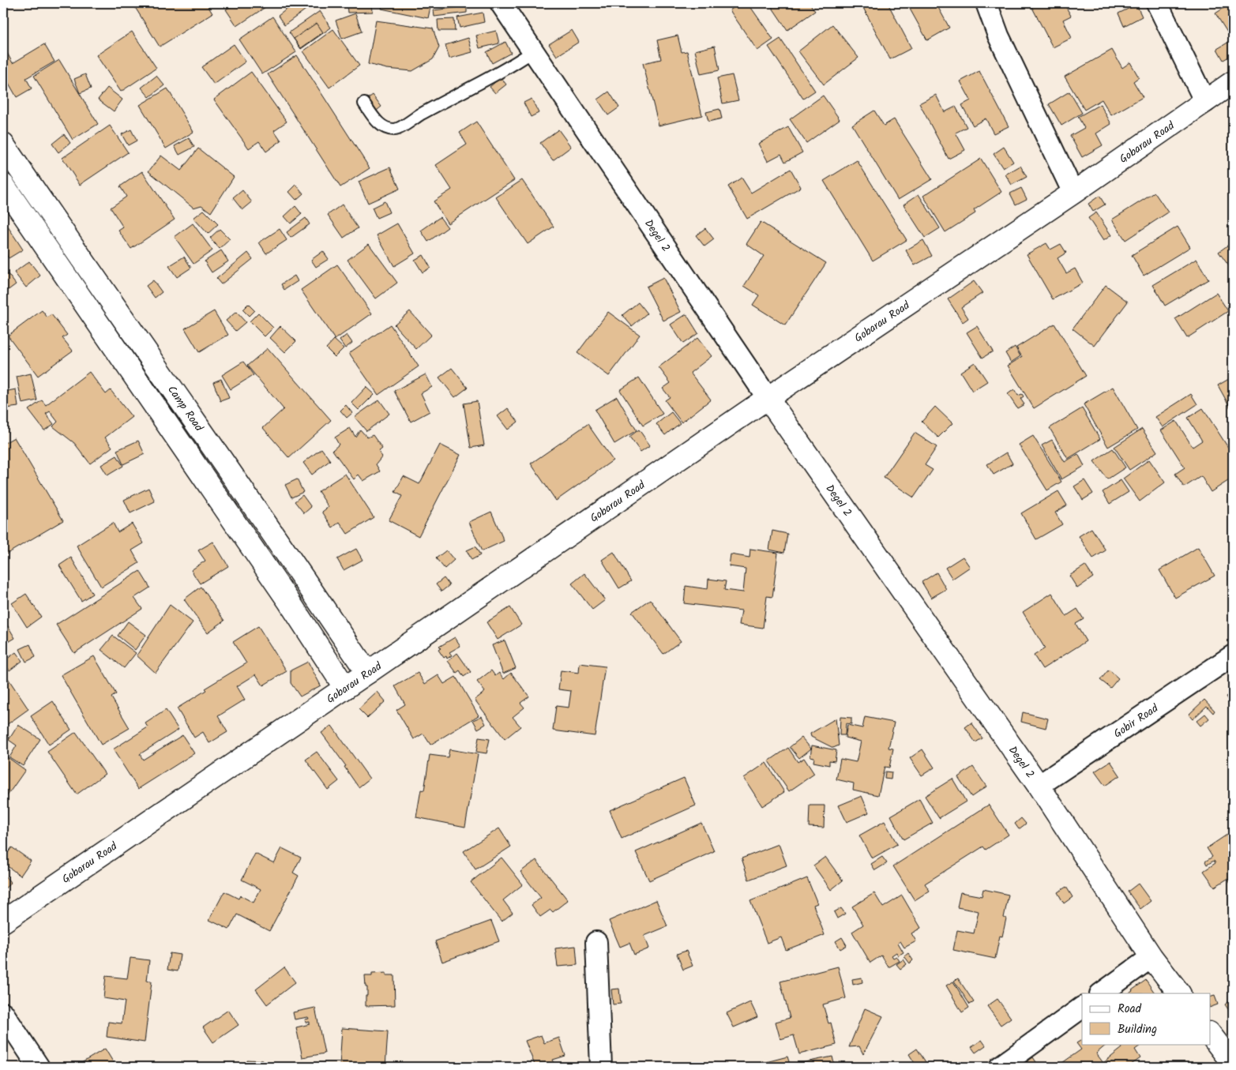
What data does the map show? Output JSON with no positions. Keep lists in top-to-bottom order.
{
  "streets": {
    "street": [
      "Gobarau Road",
      "Degel 2",
      "Camp Road",
      "Gobir Road"
    ]
  },
  "crossings": [
    ["Gobarau Road", "Degel 2"],
    ["Gobarau Road", "Camp Road"],
    ["Degel 2", "Gobir Road"]
  ],
  "legend": ["Road", "Building"]
}
